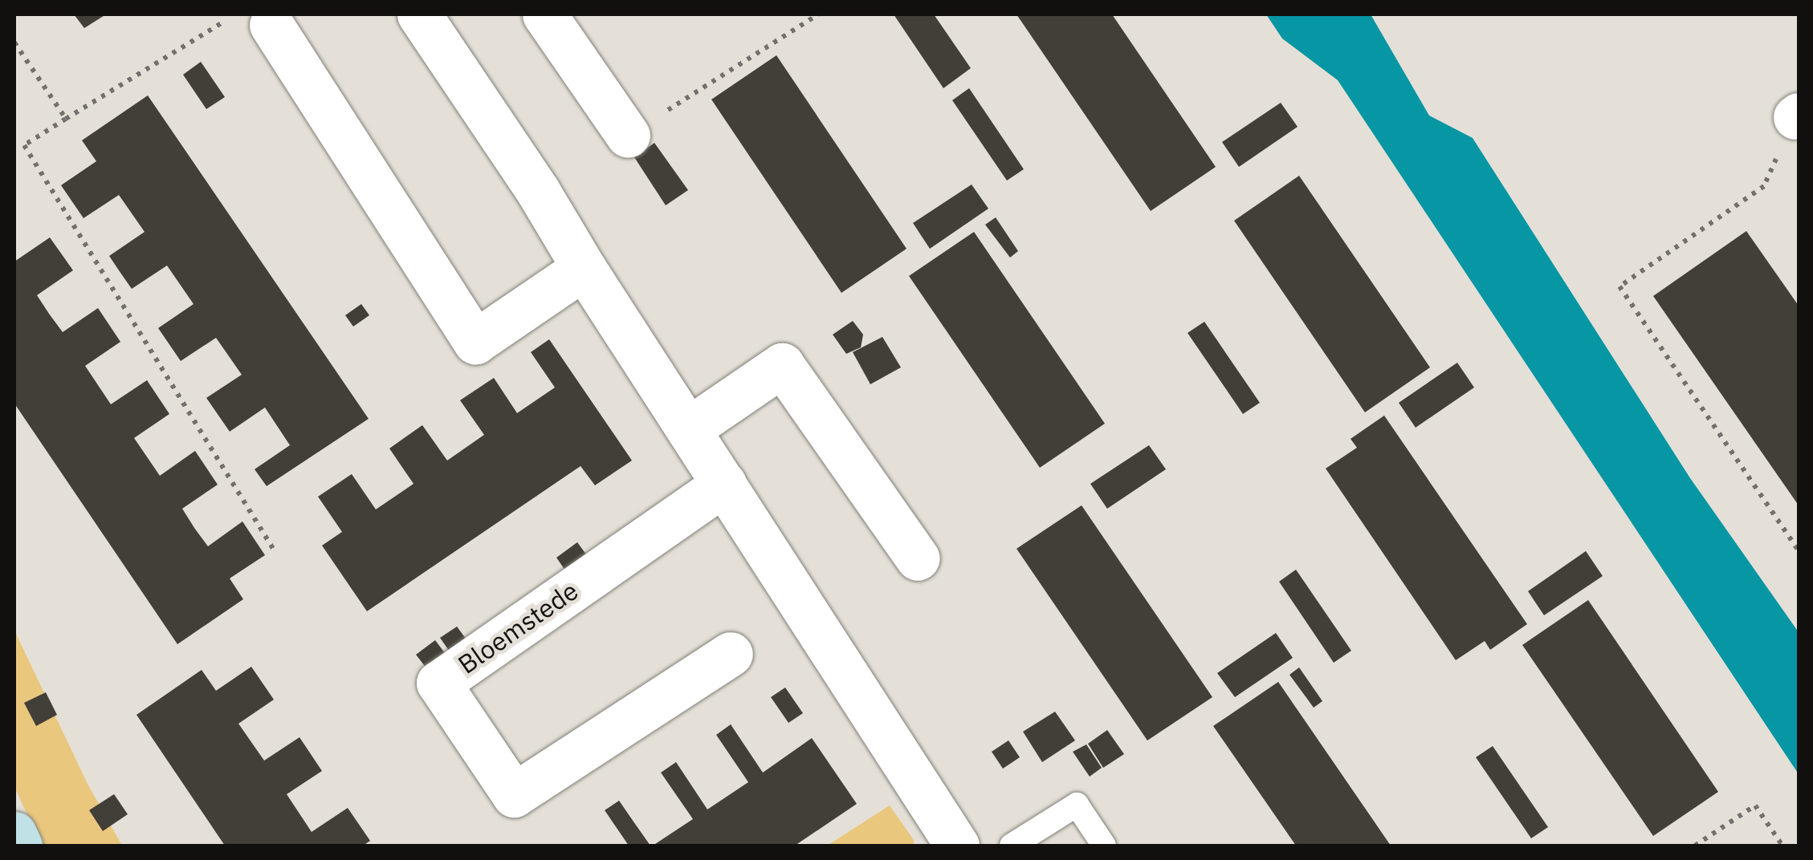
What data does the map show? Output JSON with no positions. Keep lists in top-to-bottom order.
{
  "streets": {
    "street": ["Bloemstede"]
  }
}
